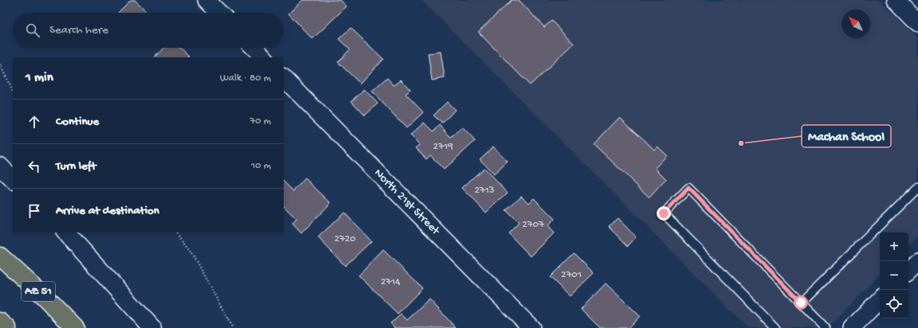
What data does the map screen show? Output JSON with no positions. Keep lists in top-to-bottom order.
{
  "streets": {
    "highway": ["AZ 51"],
    "street": ["North 21st Street"]
  },
  "places": ["Machan School"],
  "house_numbers": [
    "2719",
    "2713",
    "2707",
    "2720",
    "2701",
    "2714"
  ],
  "north": "top left",
  "page": {
    "search": "Search here",
    "heading": ["1 min", "Walk · 80 m"],
    "list": [
      ["Continue", "70 m"],
      ["Turn left", "10 m"],
      "Arrive at destination"
    ],
    "map_buttons": ["+", "−"]
  }
}
